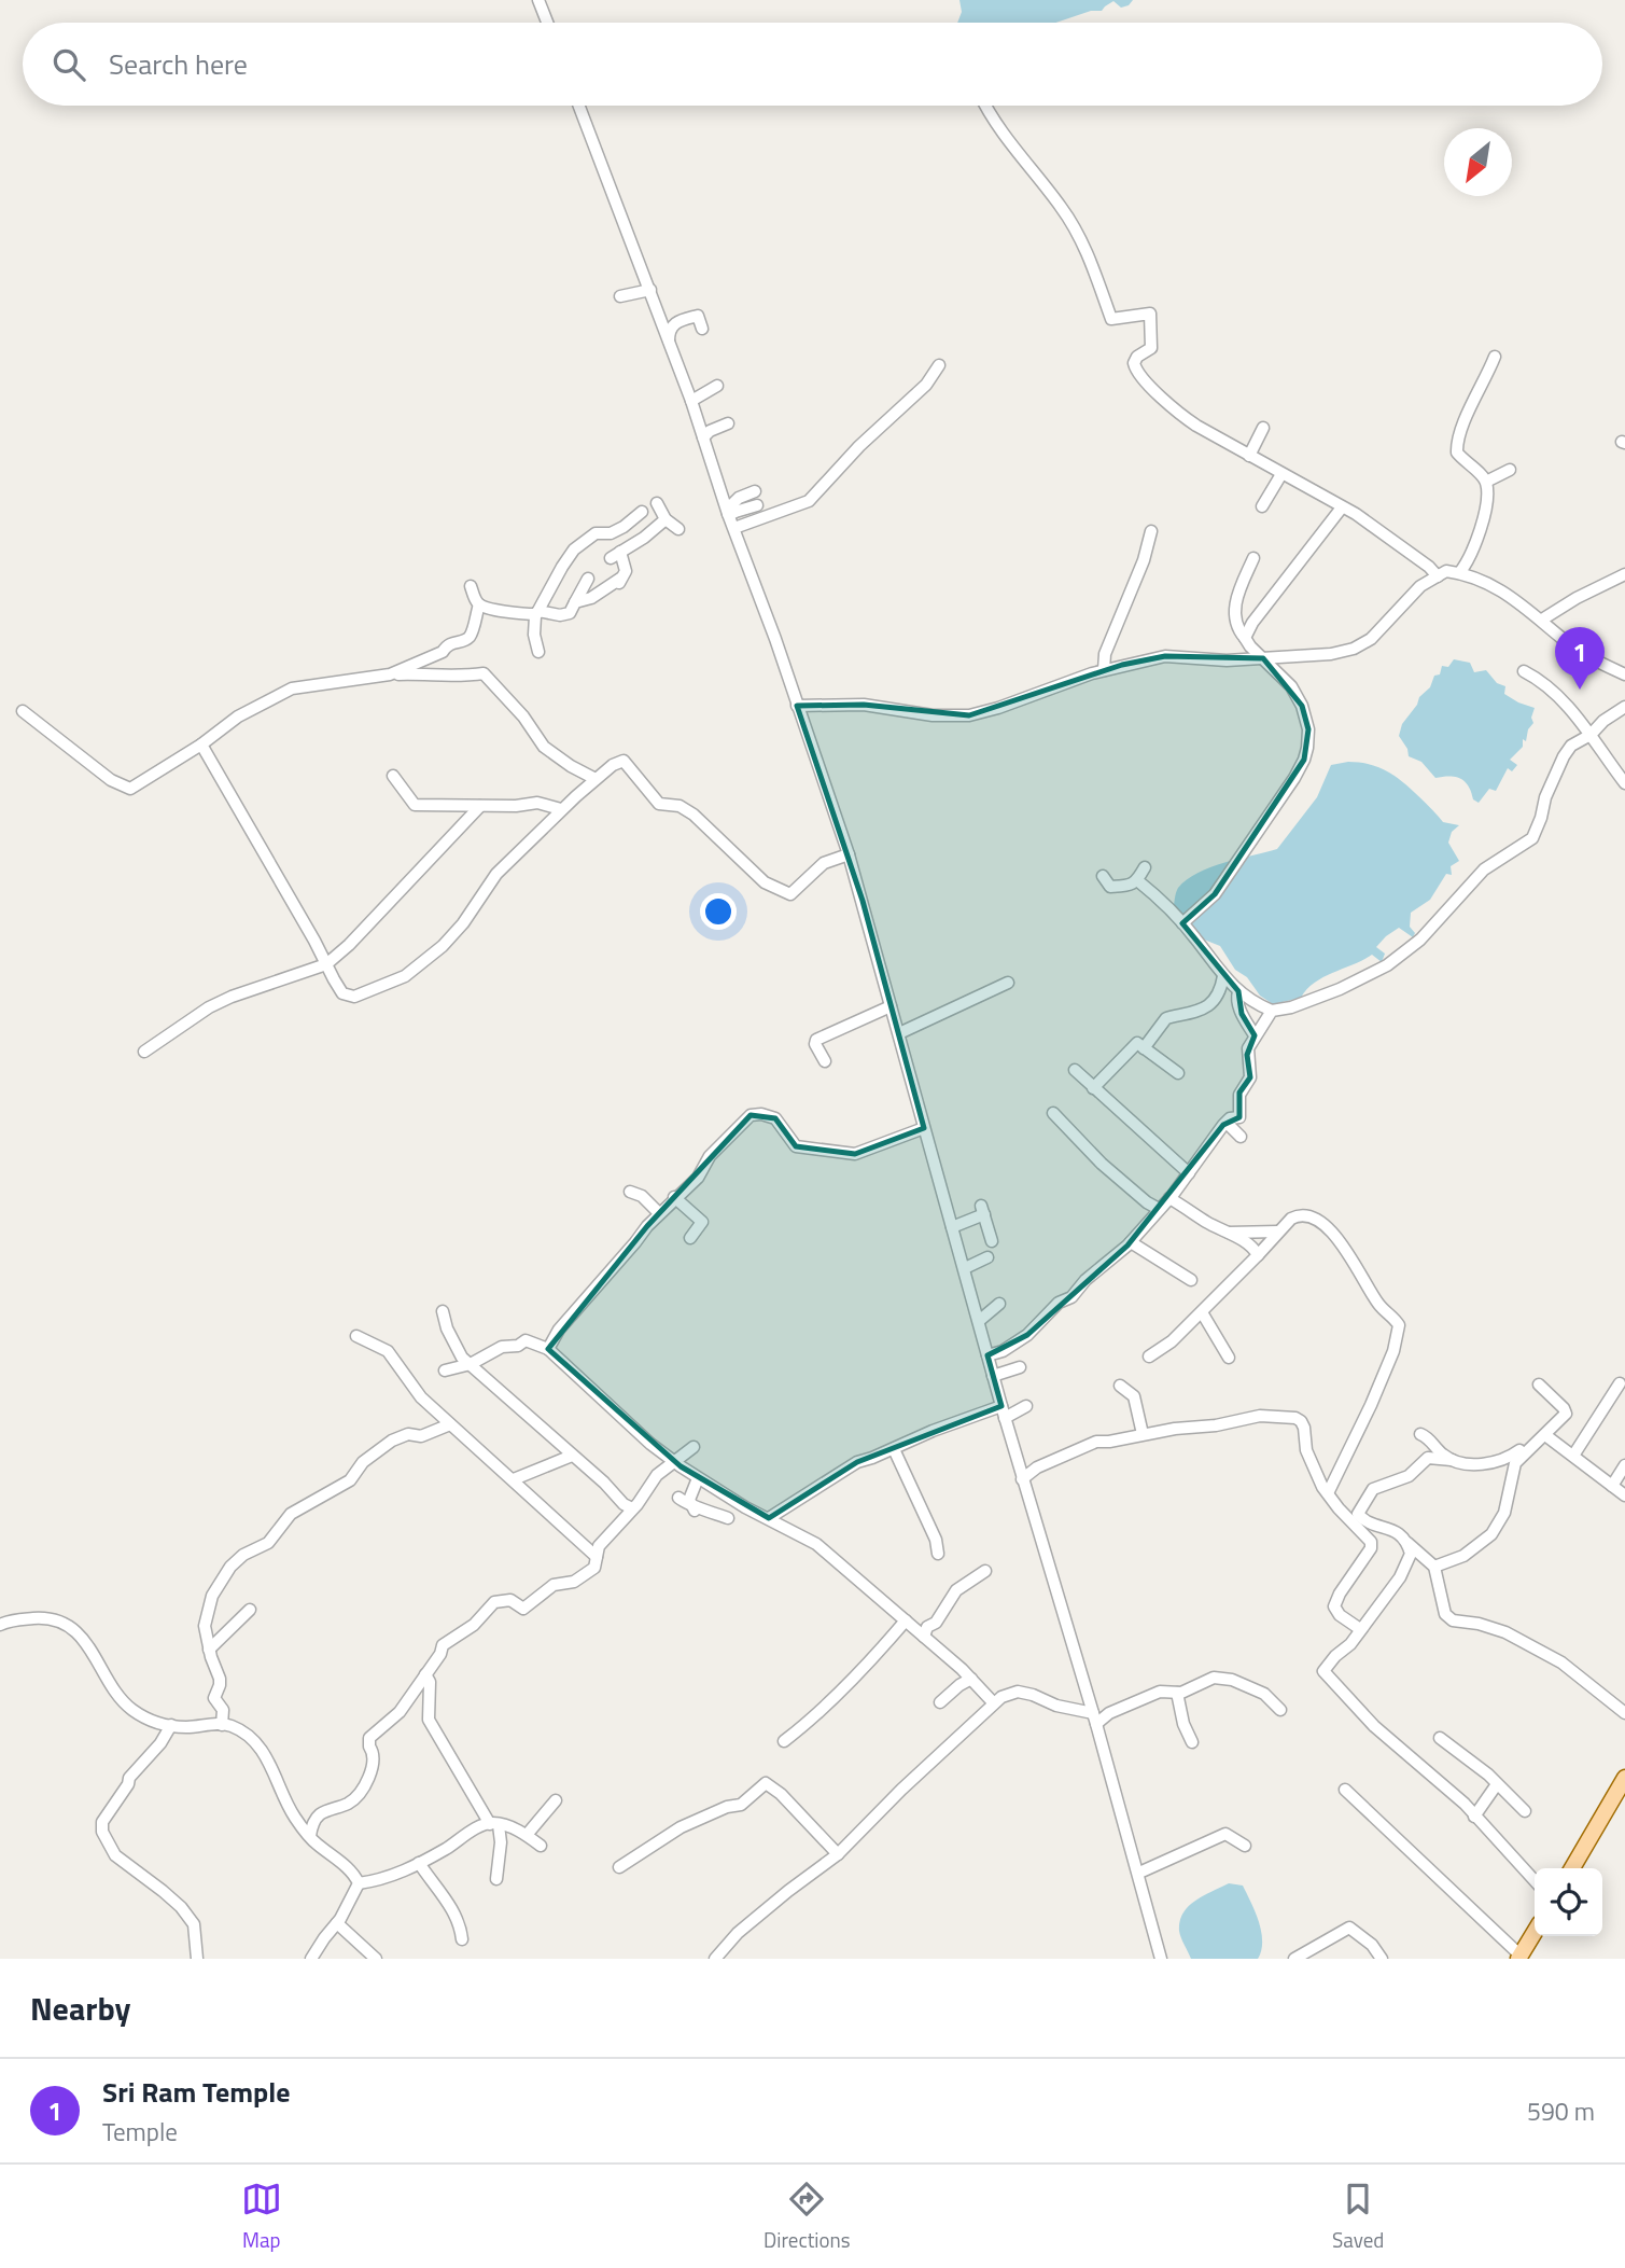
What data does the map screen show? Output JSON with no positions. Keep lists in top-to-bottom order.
{
  "north": "bottom left",
  "page": {
    "search": "Search here",
    "pins": "1",
    "heading": "Nearby",
    "list": [
      {
        "mark": "1",
        "name": "Sri Ram Temple",
        "note": "Temple",
        "value": "590 m"
      }
    ],
    "nav": ["Map", "Directions", "Saved"]
  }
}
